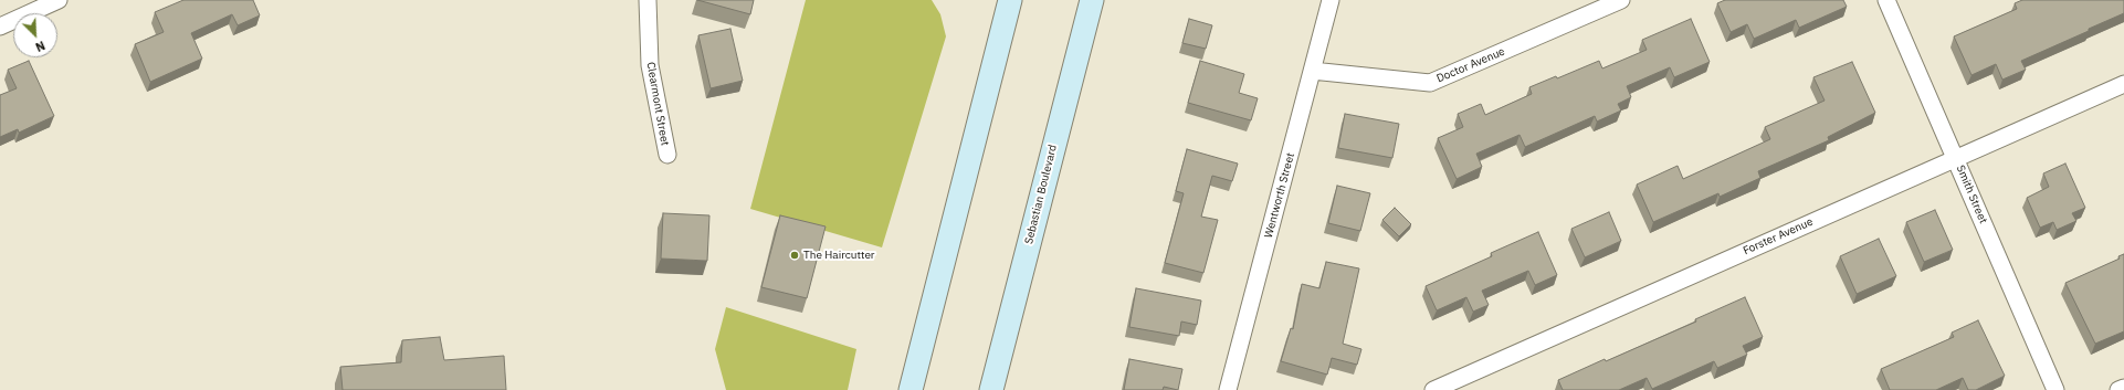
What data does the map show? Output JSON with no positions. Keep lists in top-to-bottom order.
{
  "streets": {
    "main road": ["Sebastian Boulevard"],
    "street": [
      "Doctor Avenue",
      "Clearmont Street",
      "Smith Street",
      "Wentworth Street",
      "Forster Avenue"
    ]
  },
  "crossings": [
    ["Doctor Avenue", "Wentworth Street"],
    ["Smith Street", "Forster Avenue"]
  ],
  "places": ["The Haircutter"],
  "north": "bottom right"
}
